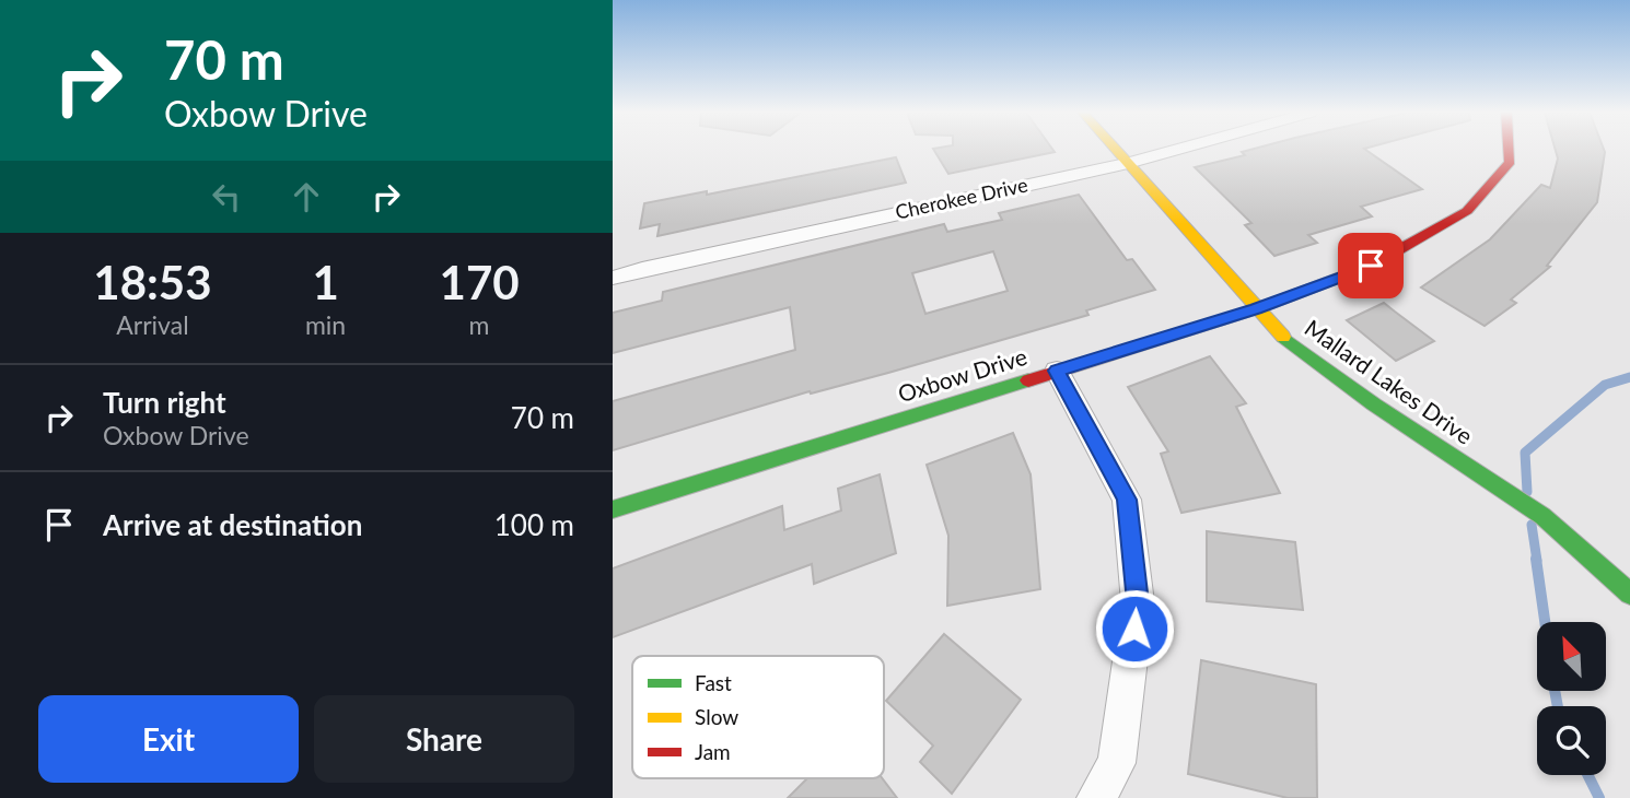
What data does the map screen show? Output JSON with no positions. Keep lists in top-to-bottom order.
{
  "streets": {
    "street": ["Cherokee Drive", "Oxbow Drive", "Mallard Lakes Drive"]
  },
  "crossings": [
    ["Cherokee Drive", "Mallard Lakes Drive"],
    ["Oxbow Drive", "Mallard Lakes Drive"]
  ],
  "legend": ["Fast", "Slow", "Jam"],
  "north": "top left",
  "page": {
    "turn": ["70 m", "Oxbow Drive"],
    "eta": [
      "18:53",
      "Arrival",
      "1",
      "min",
      "170",
      "m"
    ],
    "list": [
      {
        "name": "Turn right",
        "note": "Oxbow Drive",
        "value": "70 m"
      },
      {
        "name": "Arrive at destination",
        "value": "100 m"
      }
    ],
    "buttons": ["Exit", "Share"]
  }
}
